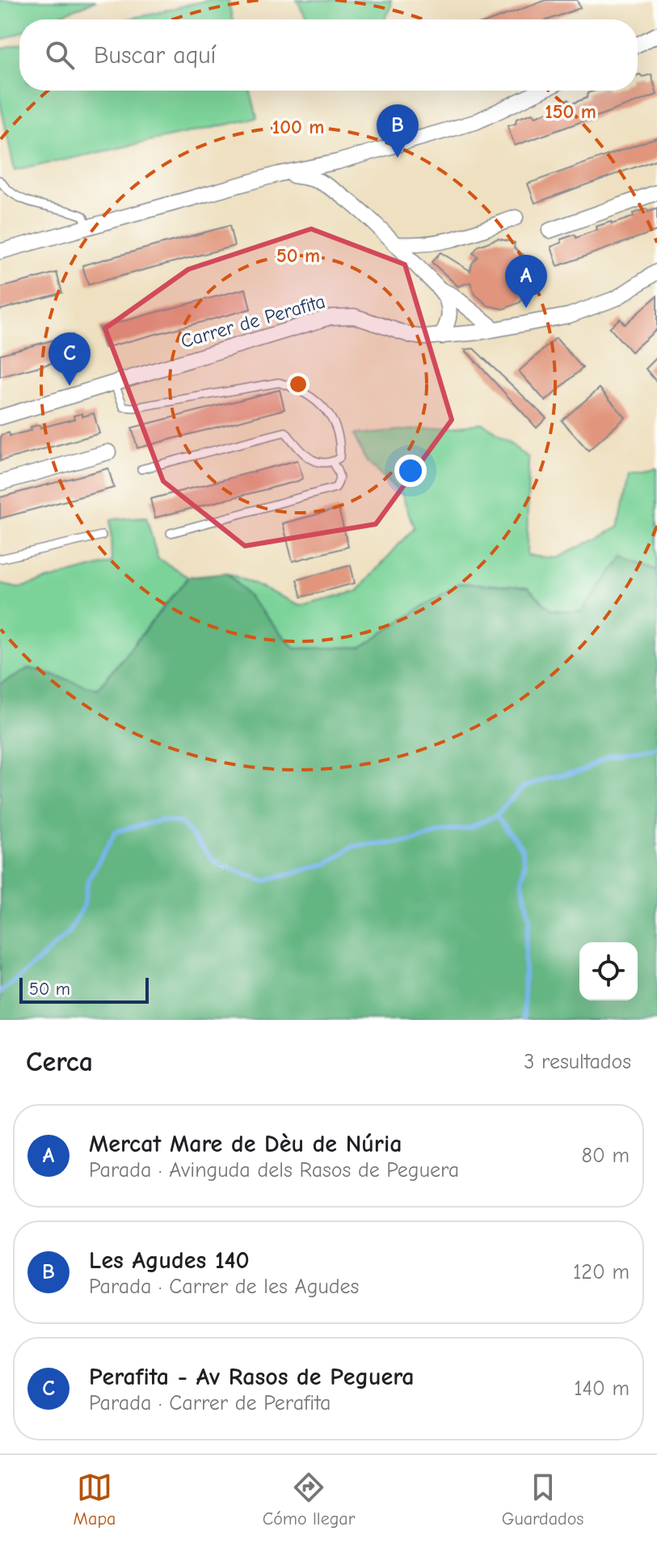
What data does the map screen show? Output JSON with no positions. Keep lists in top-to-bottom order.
{
  "streets": {
    "street": ["Carrer de Perafita"]
  },
  "scale_bar": "50 m",
  "page": {
    "search": "Buscar aquí",
    "pins": ["B", "A", "C"],
    "scale": "50 m",
    "heading": ["Cerca", "3 resultados"],
    "list": [
      {
        "mark": "A",
        "name": "Mercat Mare de Dèu de Núria",
        "note": "Parada · Avinguda dels Rasos de Peguera",
        "value": "80 m"
      },
      {
        "mark": "B",
        "name": "Les Agudes 140",
        "note": "Parada · Carrer de les Agudes",
        "value": "120 m"
      },
      {
        "mark": "C",
        "name": "Perafita - Av Rasos de Peguera",
        "note": "Parada · Carrer de Perafita",
        "value": "140 m"
      }
    ],
    "nav": ["Mapa", "Cómo llegar", "Guardados"]
  },
  "rings": ["150 m", "100 m", "50 m"]
}
